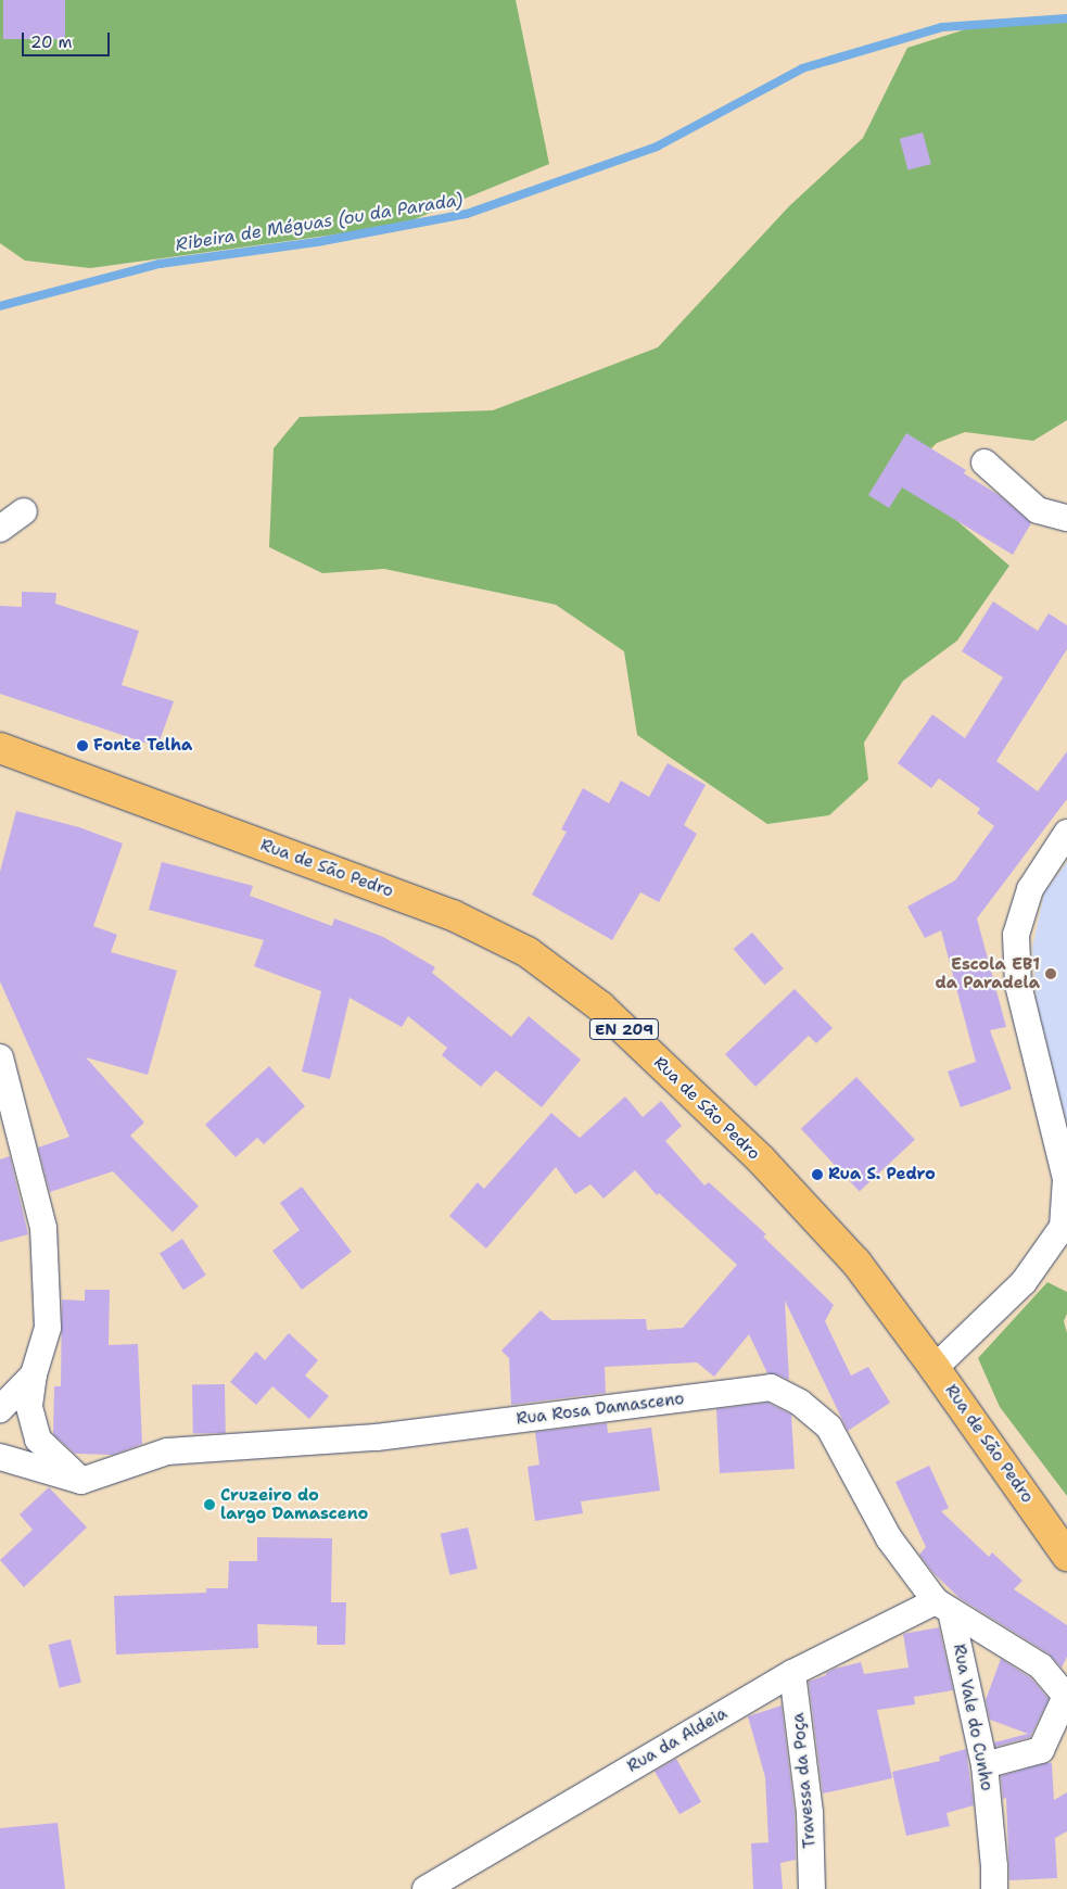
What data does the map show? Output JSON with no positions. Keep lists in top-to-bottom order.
{
  "streets": {
    "main road": ["Rua de São Pedro", "EN 209"],
    "street": [
      "Rua Rosa Damasceno",
      "Rua Vale do Cunho",
      "Rua da Aldeia",
      "Travessa da Poça"
    ]
  },
  "crossings": [
    ["Rua Rosa Damasceno", "Rua Vale do Cunho"],
    ["Rua Rosa Damasceno", "Rua da Aldeia"],
    ["Rua Vale do Cunho", "Rua da Aldeia"],
    ["Rua da Aldeia", "Travessa da Poça"]
  ],
  "water": ["Ribeira de Méguas (ou da Parada)"],
  "places": [
    "Fonte Telha",
    "Escola EB1 da Paradela",
    "Rua S. Pedro",
    "Cruzeiro do largo Damasceno"
  ],
  "scale_bar": "20 m"
}
